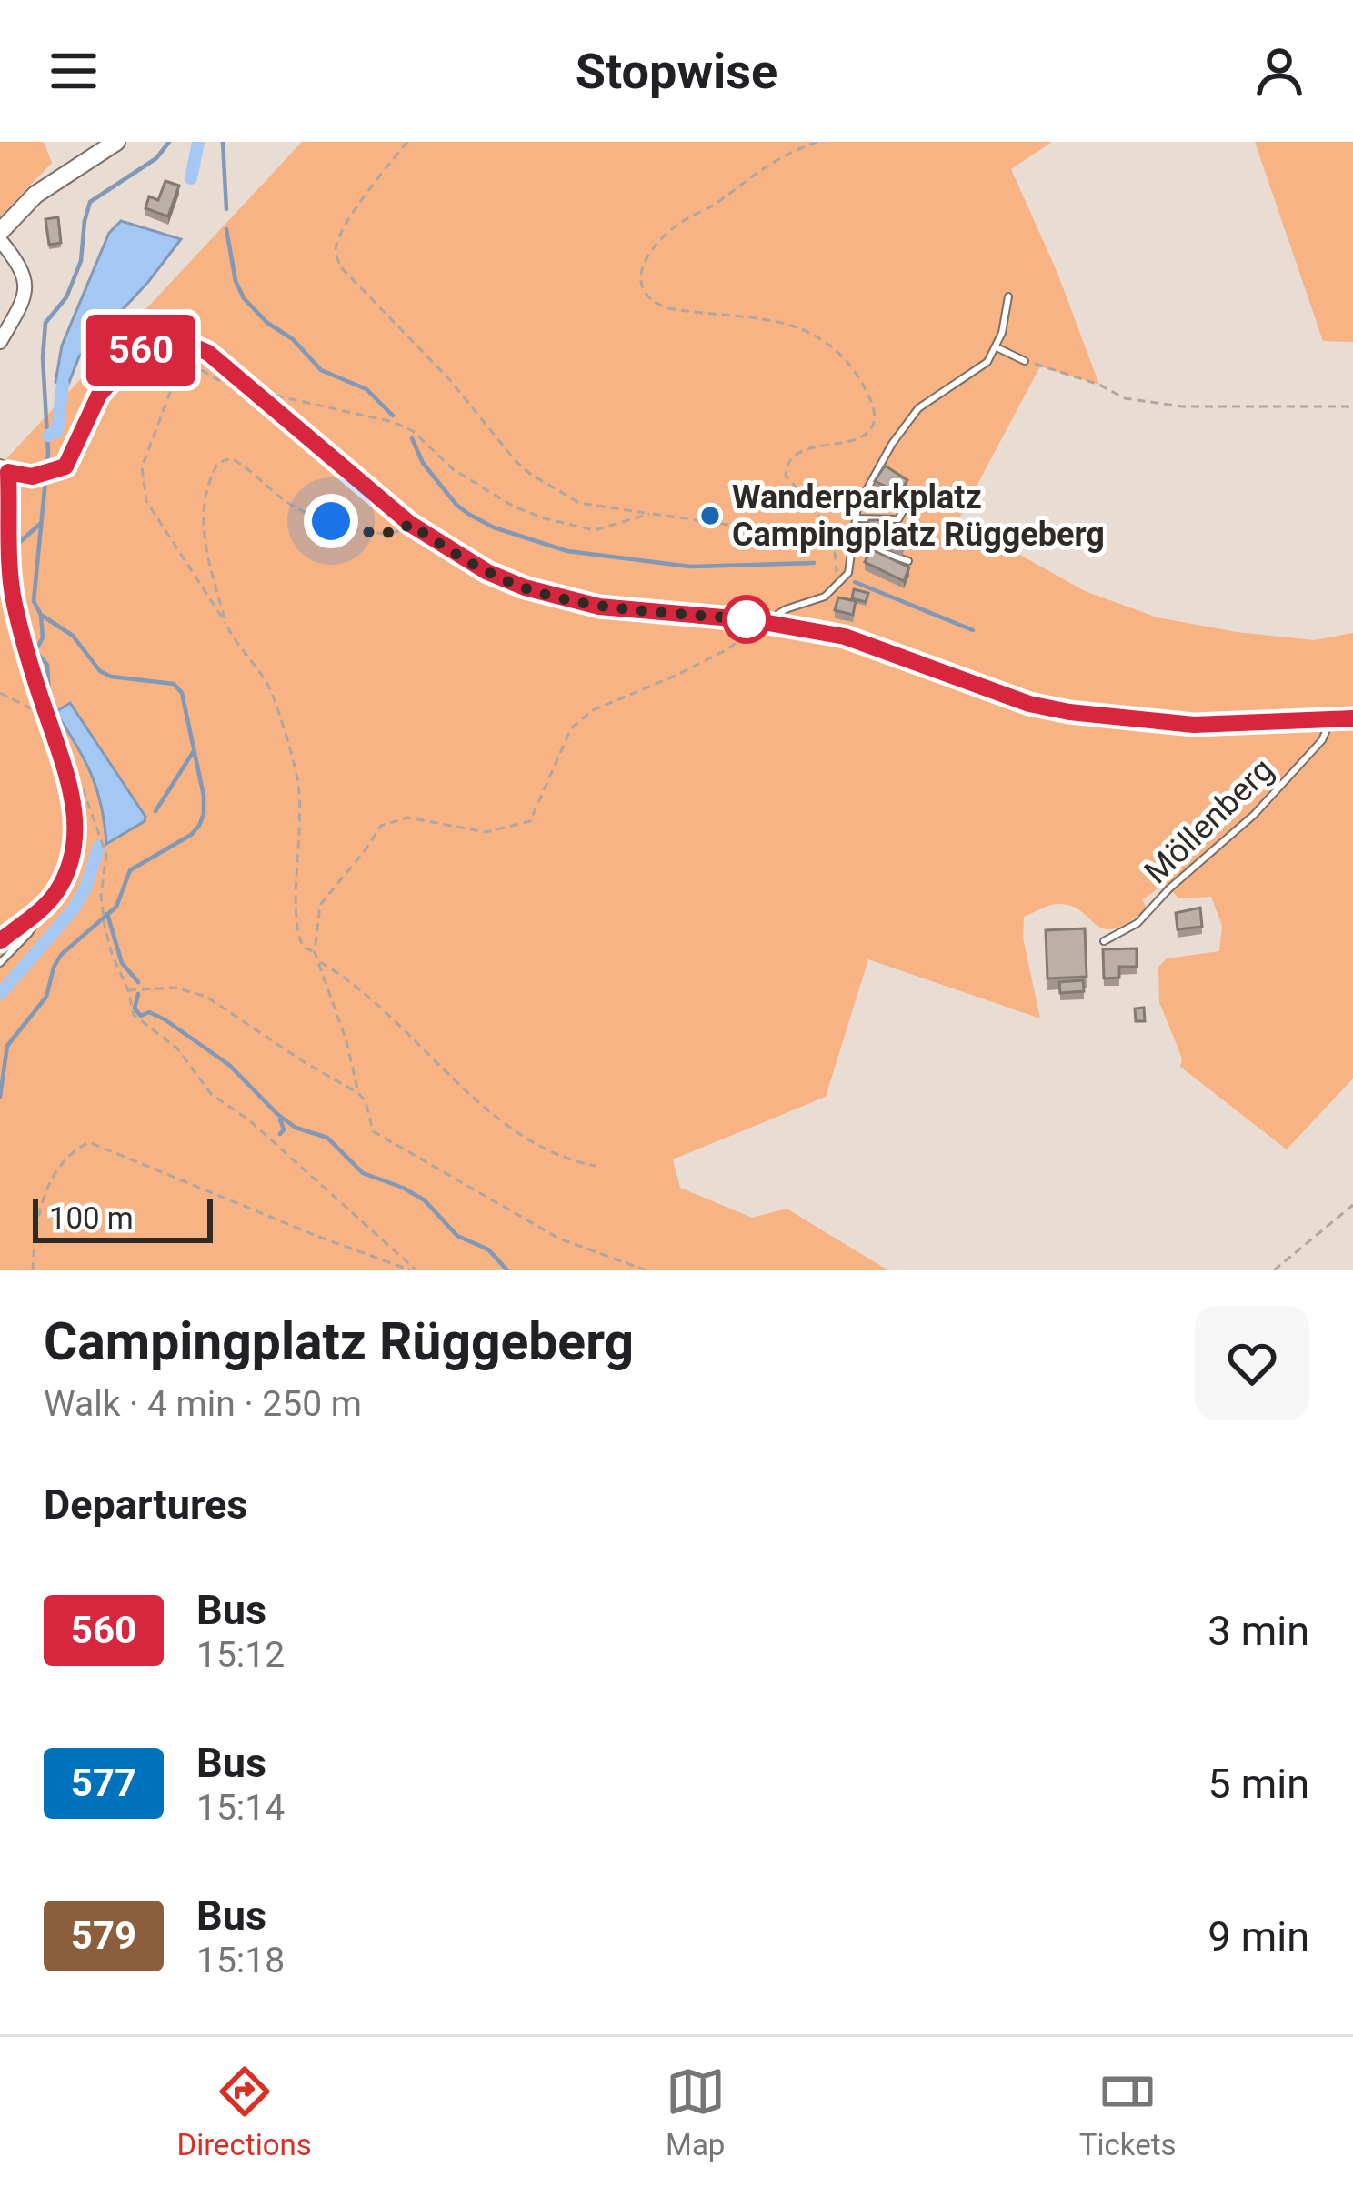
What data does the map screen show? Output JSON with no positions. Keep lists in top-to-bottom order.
{
  "streets": {
    "lane": ["Möllenberg"]
  },
  "places": ["Wanderparkplatz Campingplatz Rüggeberg"],
  "lines": ["bus line 560"],
  "scale_bar": "100 m",
  "page": {
    "header": "Stopwise",
    "on_map": "560",
    "scale": "100 m",
    "heading": [
      ["Campingplatz Rüggeberg", "Walk · 4 min · 250 m"],
      "Departures"
    ],
    "list": [
      {
        "mark": "560",
        "name": "Bus",
        "note": "15:12",
        "value": "3 min"
      },
      {
        "mark": "577",
        "name": "Bus",
        "note": "15:14",
        "value": "5 min"
      },
      {
        "mark": "579",
        "name": "Bus",
        "note": "15:18",
        "value": "9 min"
      }
    ],
    "tabs": ["Directions", "Map", "Tickets"]
  }
}
